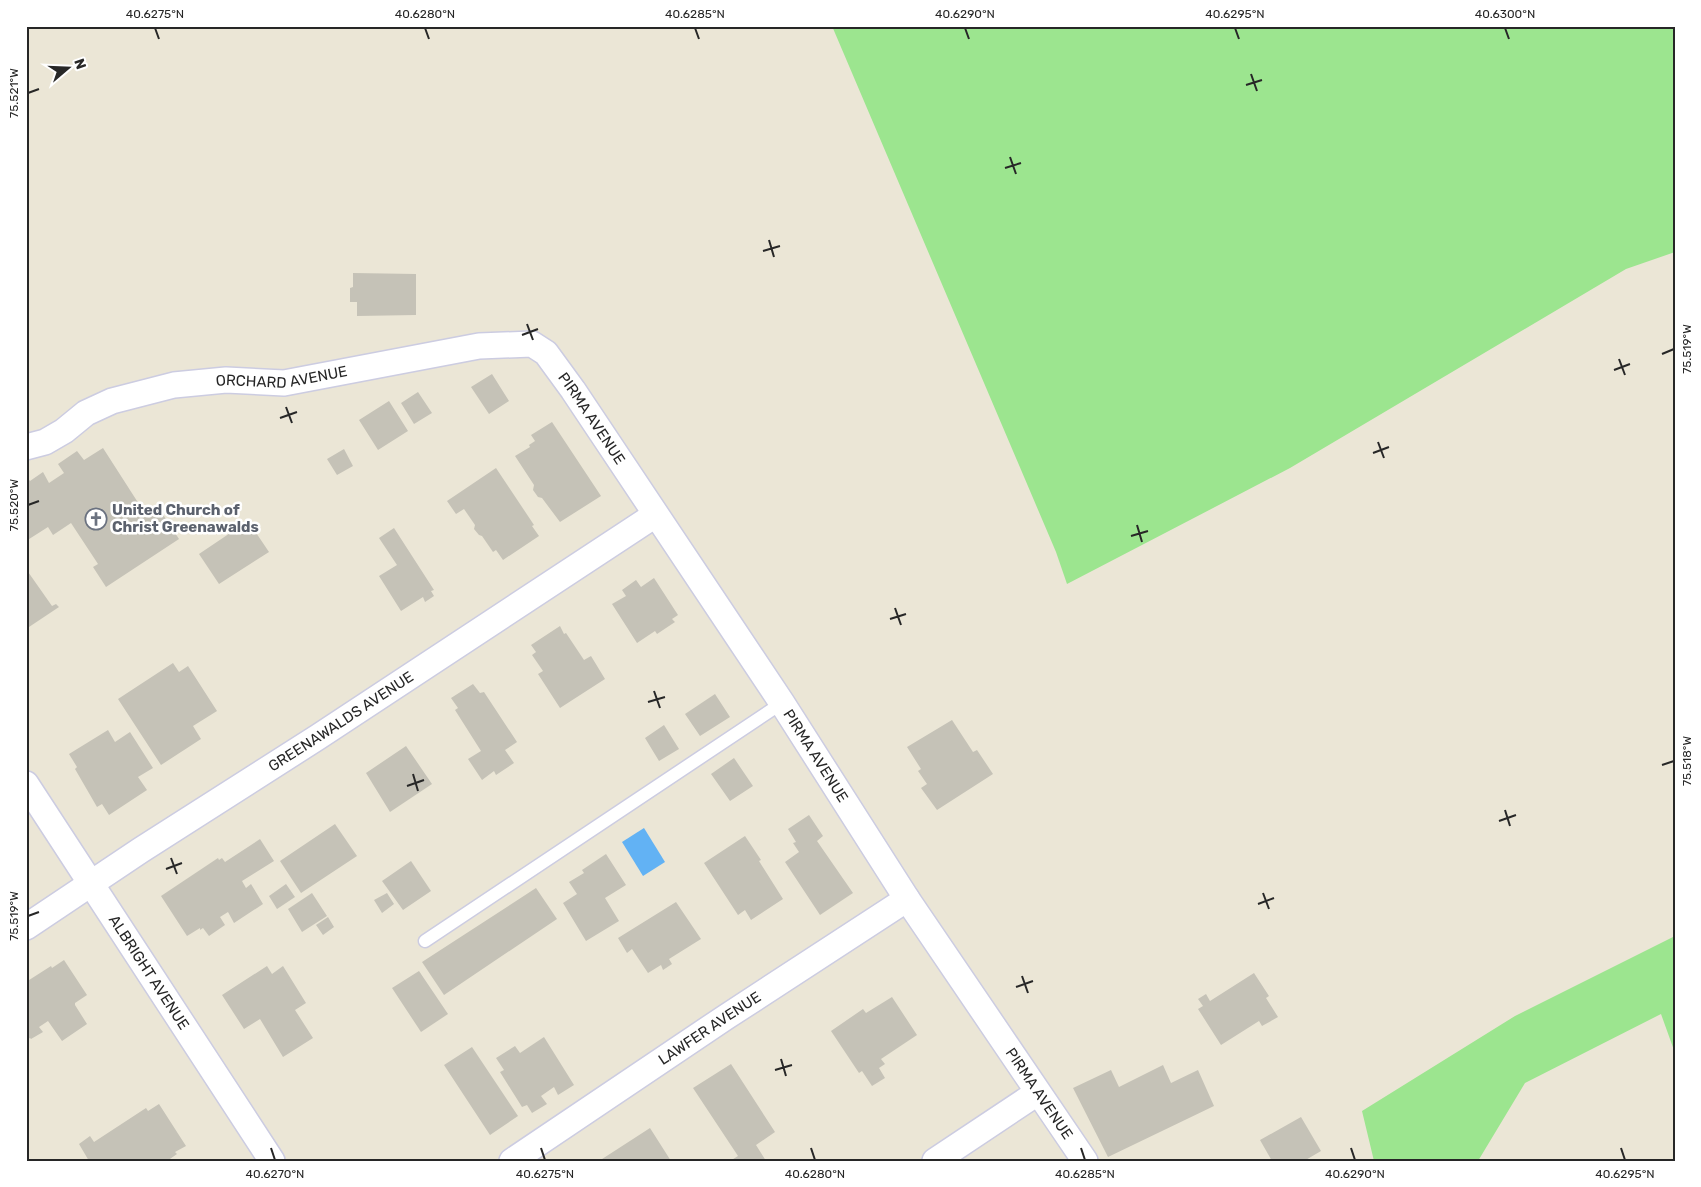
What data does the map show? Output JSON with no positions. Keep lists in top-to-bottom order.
{
  "streets": {
    "street": [
      "ORCHARD AVENUE",
      "PIRMA AVENUE",
      "GREENAWALDS AVENUE",
      "ALBRIGHT AVENUE",
      "LAWFER AVENUE"
    ]
  },
  "crossings": [
    ["ORCHARD AVENUE", "PIRMA AVENUE"],
    ["PIRMA AVENUE", "GREENAWALDS AVENUE"],
    ["PIRMA AVENUE", "LAWFER AVENUE"],
    ["GREENAWALDS AVENUE", "ALBRIGHT AVENUE"]
  ],
  "places": {
    "church": ["United Church of Christ Greenawalds"]
  },
  "north": "right",
  "coordinates": [
    "40.6275°N",
    "40.6280°N",
    "40.6285°N",
    "40.6290°N",
    "40.6295°N",
    "40.6300°N",
    "75.521°W",
    "75.519°W",
    "75.520°W",
    "75.518°W",
    "40.6270°N"
  ]
}
